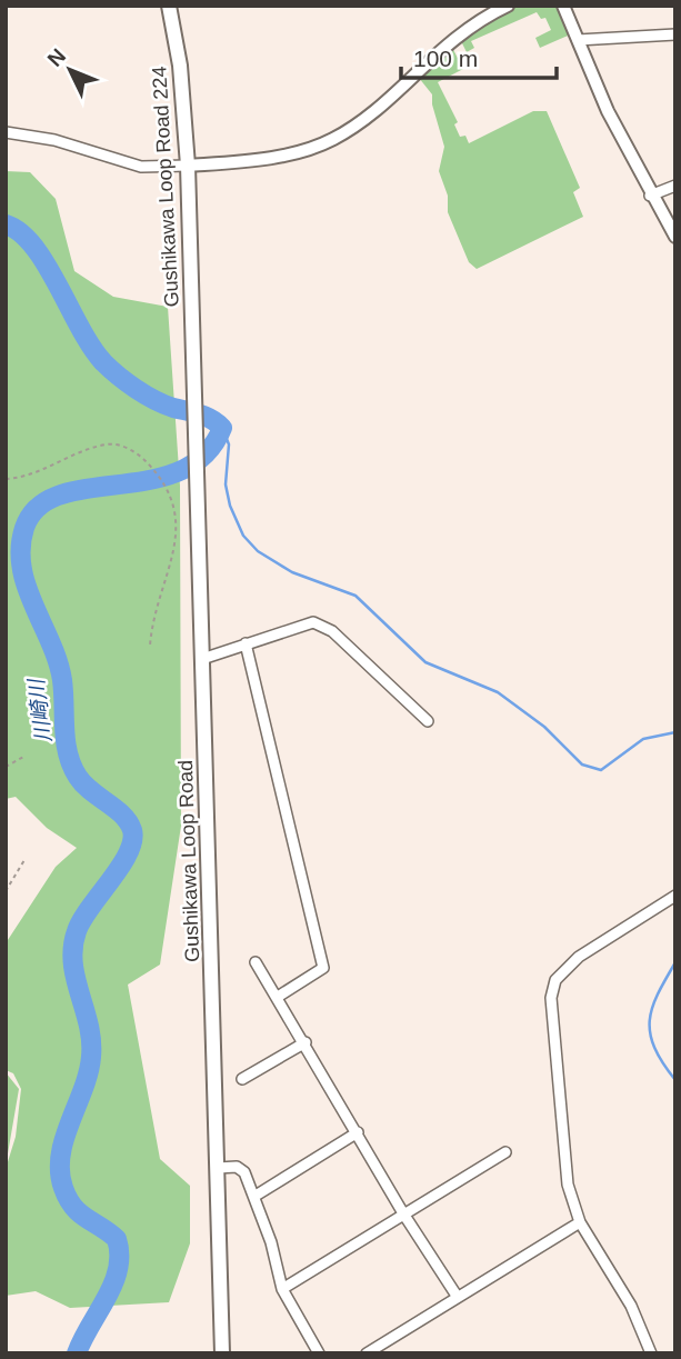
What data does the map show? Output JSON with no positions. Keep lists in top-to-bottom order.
{
  "streets": {
    "main road": ["Gushikawa Loop Road 224", "Gushikawa Loop Road"]
  },
  "crossings": [
    ["Gushikawa Loop Road 224", "Gushikawa Loop Road"]
  ],
  "water": ["川崎川"],
  "scale_bar": "100 m",
  "north": "top left"
}
